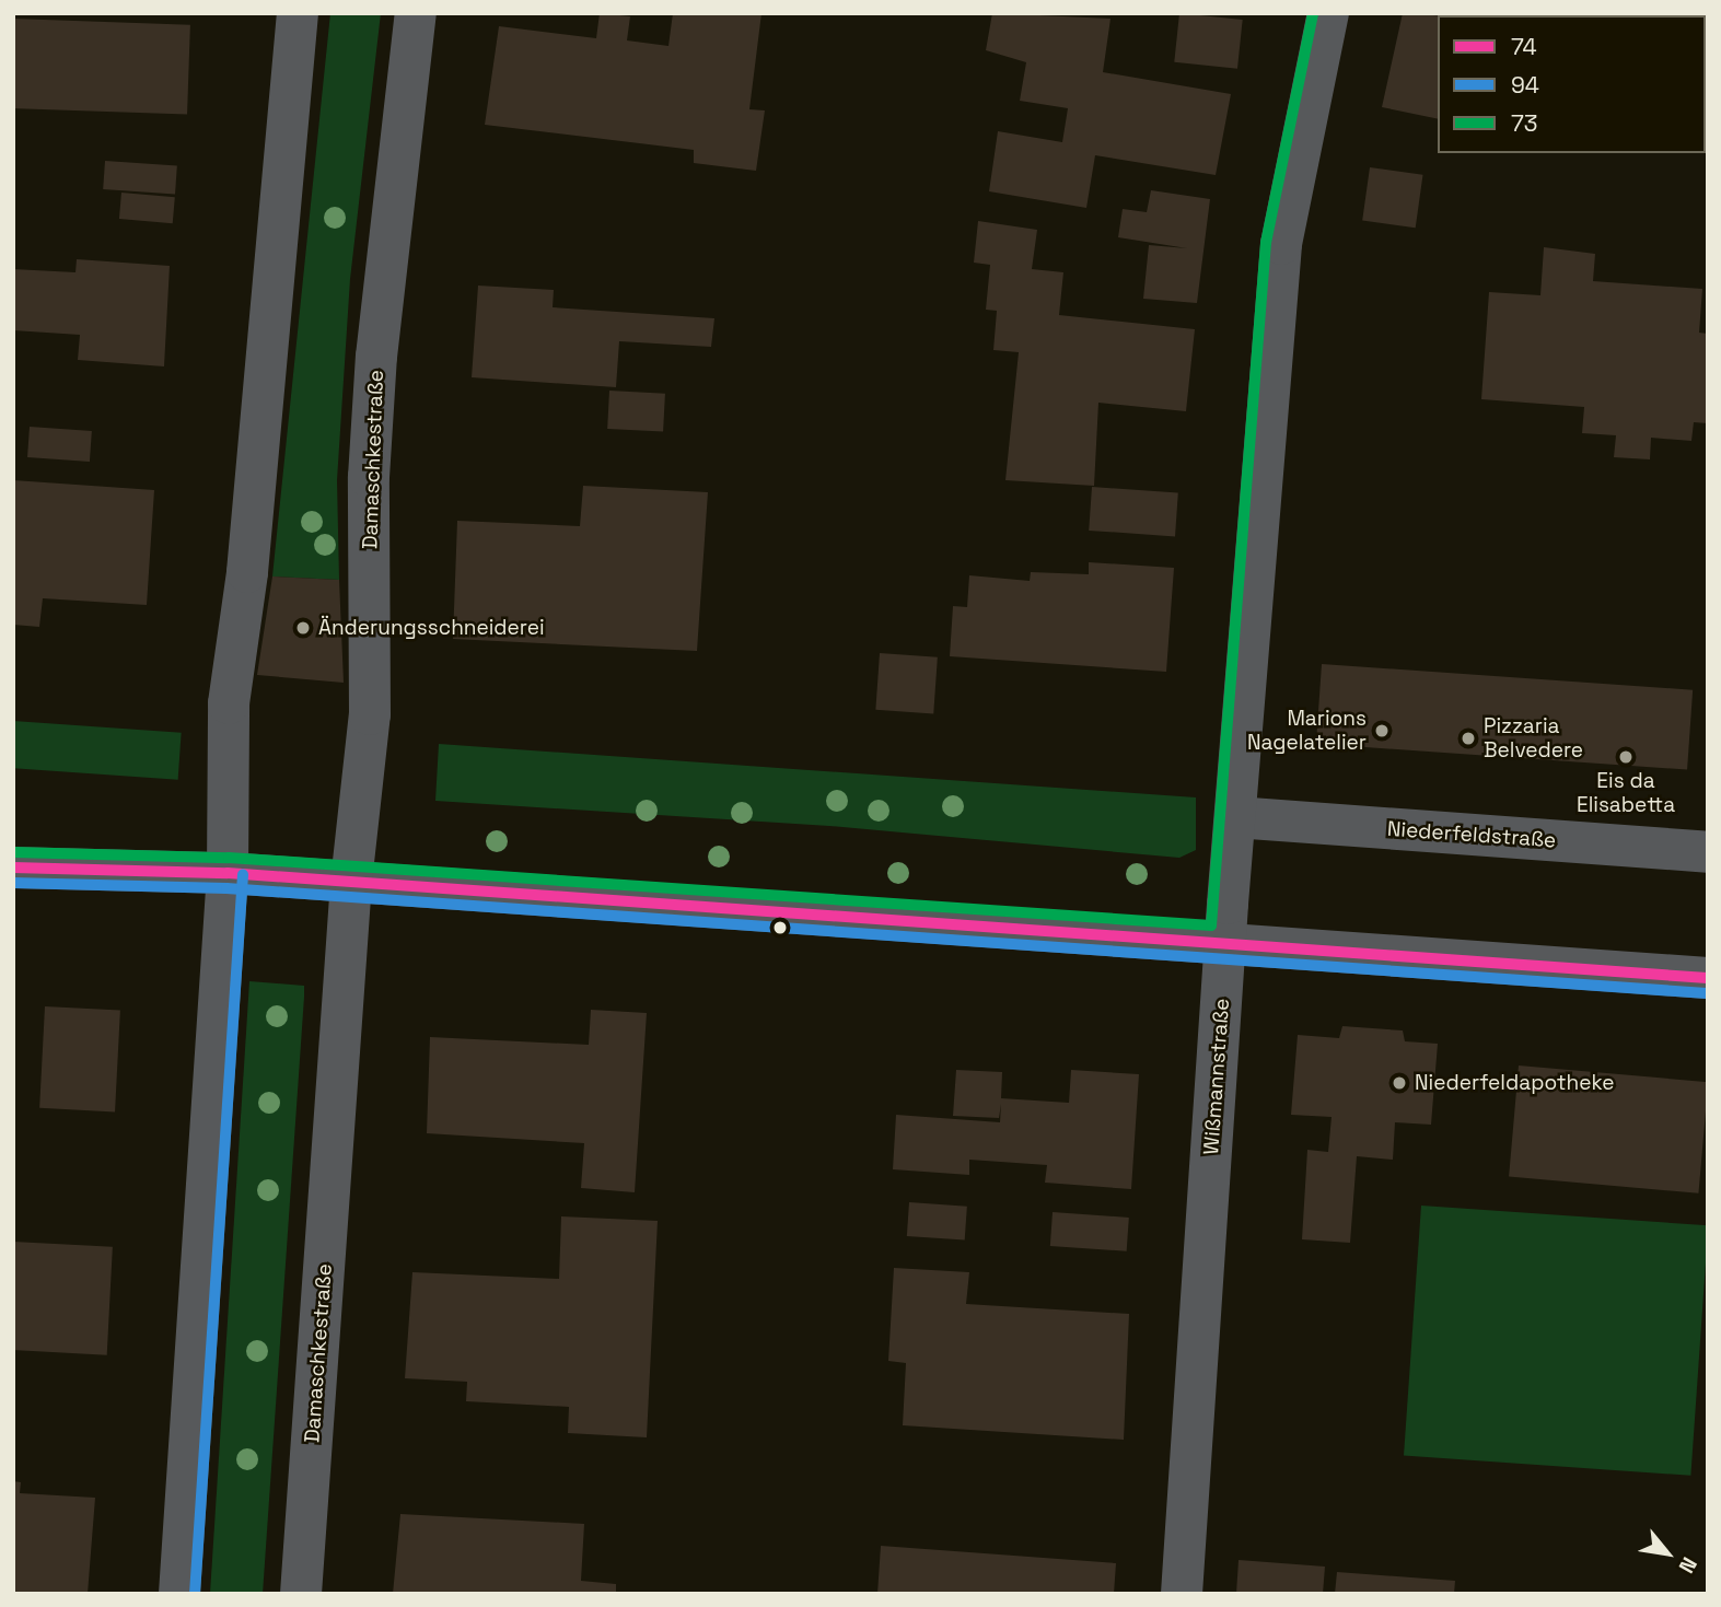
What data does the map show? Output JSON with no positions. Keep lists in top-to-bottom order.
{
  "streets": {
    "street": ["Damaschkestraße", "Niederfeldstraße", "Wißmannstraße"]
  },
  "crossings": [
    ["Niederfeldstraße", "Wißmannstraße"]
  ],
  "places": [
    "Änderungsschneiderei",
    "Marions Nagelatelier",
    "Pizzaria Belvedere",
    "Eis da Elisabetta",
    "Niederfeldapotheke"
  ],
  "lines": ["transit line 73", "transit line 74", "transit line 94"],
  "legend": ["74", "94", "73"],
  "north": "bottom right"
}
